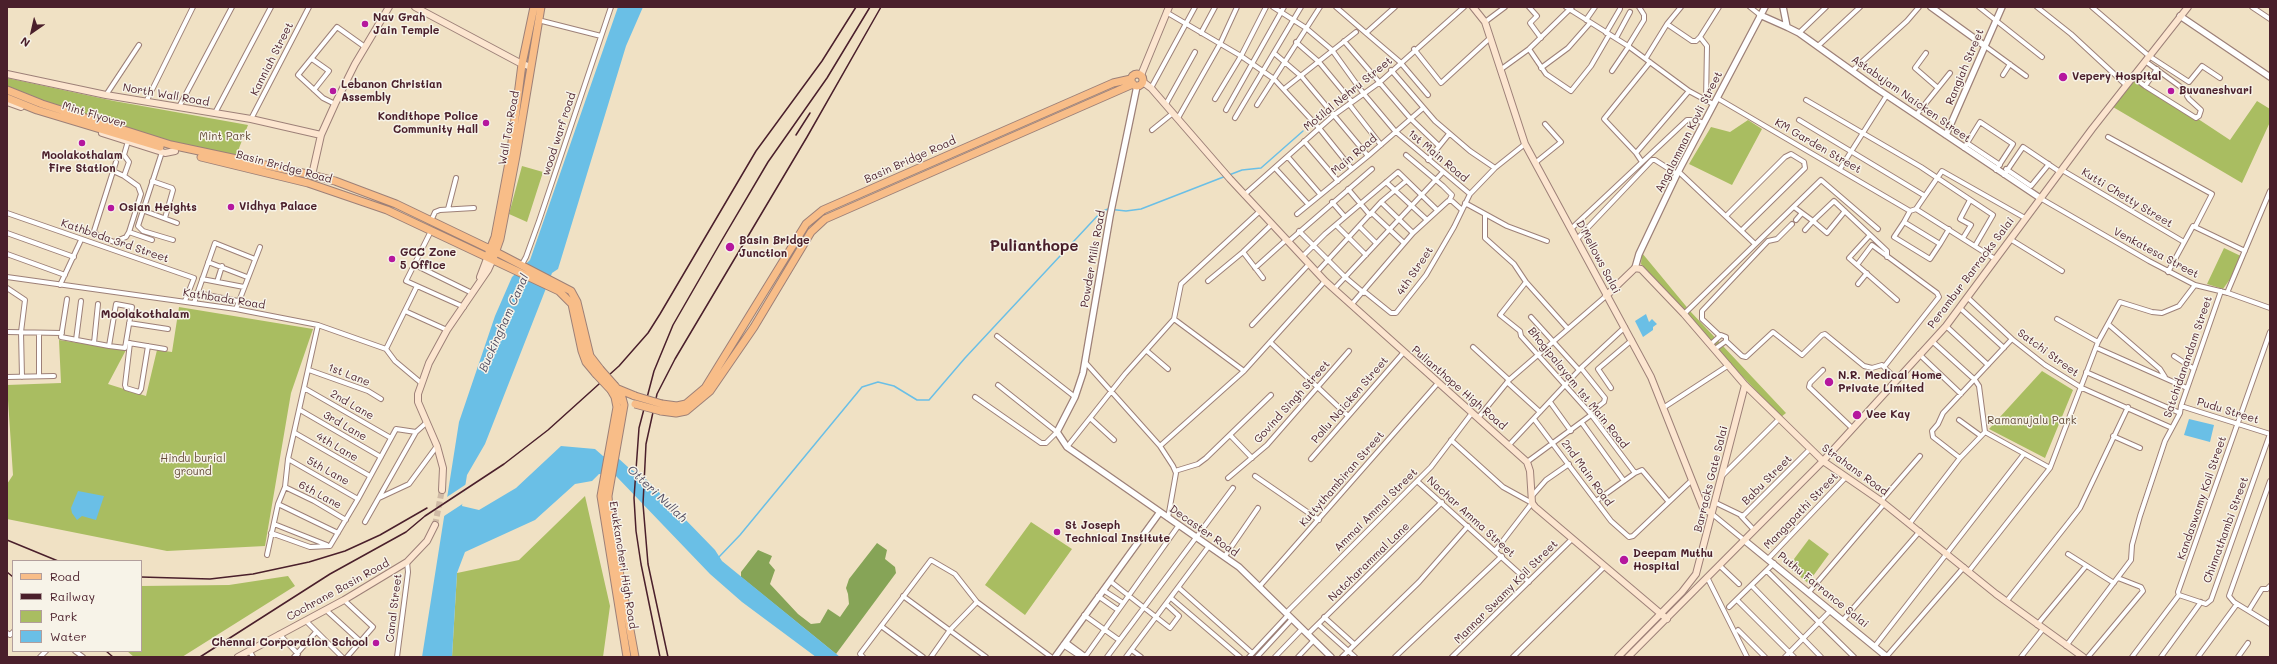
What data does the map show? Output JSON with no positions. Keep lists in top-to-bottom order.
{
  "streets": {
    "main road": [
      "North Wall Road",
      "Mint Flyover",
      "Wall Tax Road",
      "Basin Bridge Road",
      "D'Mellows Salai",
      "Perambur Barracks Salai",
      "Pulianthope High Road",
      "Strahans Road",
      "Barracks Gate Salai",
      "Erukkancheri High Road",
      "Cochrane Basin Road"
    ],
    "street": [
      "Kanniah Street",
      "Rangiah Street",
      "Motilal Nehru Street",
      "Astabujam Naicken Street",
      "Angalamman Kovli Street",
      "wood warf road",
      "KM Garden Street",
      "Main Road",
      "1st Main Road",
      "Kutti Chetty Street",
      "Kathbeda 3rd Street",
      "Venkatesa Street",
      "Powder Mills Road",
      "4th Street",
      "Kathbada Road",
      "Satchi Street",
      "Satchidanandam Street",
      "1st Lane",
      "Bhogipalayam 1st Main Road",
      "Pollu Naicken Street",
      "Govind Singh Street",
      "2nd Lane",
      "Pudu Street",
      "3rd Lane",
      "4th Lane",
      "5th Lane",
      "2nd Main Road",
      "Kuttythambiran Street",
      "Babu Street",
      "6th Lane",
      "Kandaswamy Koil Street",
      "Ammai Ammal Street",
      "Mangapathi Street",
      "Nachar Amma Street",
      "Chinnathambi Street",
      "Decaster Road",
      "Natcharammal Lane",
      "Puthu Farrance Salai",
      "Mannar Swamy Koil Street",
      "Canal Street"
    ]
  },
  "crossings": [
    ["Kanniah Street", "North Wall Road"],
    ["Rangiah Street", "Astabujam Naicken Street"],
    ["Motilal Nehru Street", "1st Main Road"],
    ["Motilal Nehru Street", "Pulianthope High Road"],
    ["Astabujam Naicken Street", "Angalamman Kovli Street"],
    ["Astabujam Naicken Street", "Kutti Chetty Street"],
    ["Astabujam Naicken Street", "Venkatesa Street"],
    ["Astabujam Naicken Street", "Perambur Barracks Salai"],
    ["Mint Flyover", "Basin Bridge Road"],
    ["Wall Tax Road", "Basin Bridge Road"],
    ["Angalamman Kovli Street", "KM Garden Street"],
    ["Angalamman Kovli Street", "Strahans Road"],
    ["Main Road", "1st Main Road"],
    ["1st Main Road", "4th Street"],
    ["Basin Bridge Road", "Powder Mills Road"],
    ["Basin Bridge Road", "Pulianthope High Road"],
    ["Kutti Chetty Street", "Perambur Barracks Salai"],
    ["Kathbeda 3rd Street", "Kathbada Road"],
    ["Venkatesa Street", "Perambur Barracks Salai"],
    ["Venkatesa Street", "Satchidanandam Street"],
    ["D'Mellows Salai", "4th Street"],
    ["D'Mellows Salai", "Barracks Gate Salai"],
    ["Powder Mills Road", "Pulianthope High Road"],
    ["Powder Mills Road", "Decaster Road"],
    ["Perambur Barracks Salai", "Satchi Street"],
    ["Perambur Barracks Salai", "Strahans Road"],
    ["Perambur Barracks Salai", "Puthu Farrance Salai"],
    ["Satchi Street", "Satchidanandam Street"],
    ["Satchidanandam Street", "Pudu Street"],
    ["Satchidanandam Street", "Strahans Road"],
    ["Pulianthope High Road", "Pollu Naicken Street"],
    ["Pulianthope High Road", "Kuttythambiran Street"],
    ["Pulianthope High Road", "Ammai Ammal Street"],
    ["Pudu Street", "Kandaswamy Koil Street"],
    ["Pudu Street", "Chinnathambi Street"],
    ["Strahans Road", "Barracks Gate Salai"],
    ["Strahans Road", "Babu Street"],
    ["Strahans Road", "Mangapathi Street"],
    ["Kuttythambiran Street", "Decaster Road"],
    ["Barracks Gate Salai", "Babu Street"],
    ["Ammai Ammal Street", "Nachar Amma Street"],
    ["Ammai Ammal Street", "Decaster Road"],
    ["Mangapathi Street", "Puthu Farrance Salai"],
    ["Nachar Amma Street", "Natcharammal Lane"],
    ["Nachar Amma Street", "Mannar Swamy Koil Street"],
    ["Decaster Road", "Natcharammal Lane"],
    ["Cochrane Basin Road", "Canal Street"]
  ],
  "districts": ["Pulianthope", "Moolakothalam"],
  "water": ["Buckingham Canal", "Otteri Nullah"],
  "parks": ["Mint Park", "Ramanujalu Park", "Hindu burial ground"],
  "places": [
    "Nav Grah Jain Temple",
    "Vepery Hospital",
    "Lebanon Christian Assembly",
    "Buvaneshvari",
    "Kondithope Police Community Hall",
    "Moolakothalam Fire Station",
    "Vidhya Palace",
    "Osian Heights",
    "Basin Bridge Junction",
    "GCC Zone 5 Office",
    "N.R. Medical Home Private Limited",
    "Vee Kay",
    "St Joseph Technical Institute",
    "Deepam Muthu Hospital",
    "Chennai Corporation School"
  ],
  "legend": [
    "Road",
    "Railway",
    "Park",
    "Water"
  ],
  "north": "bottom left"
}
